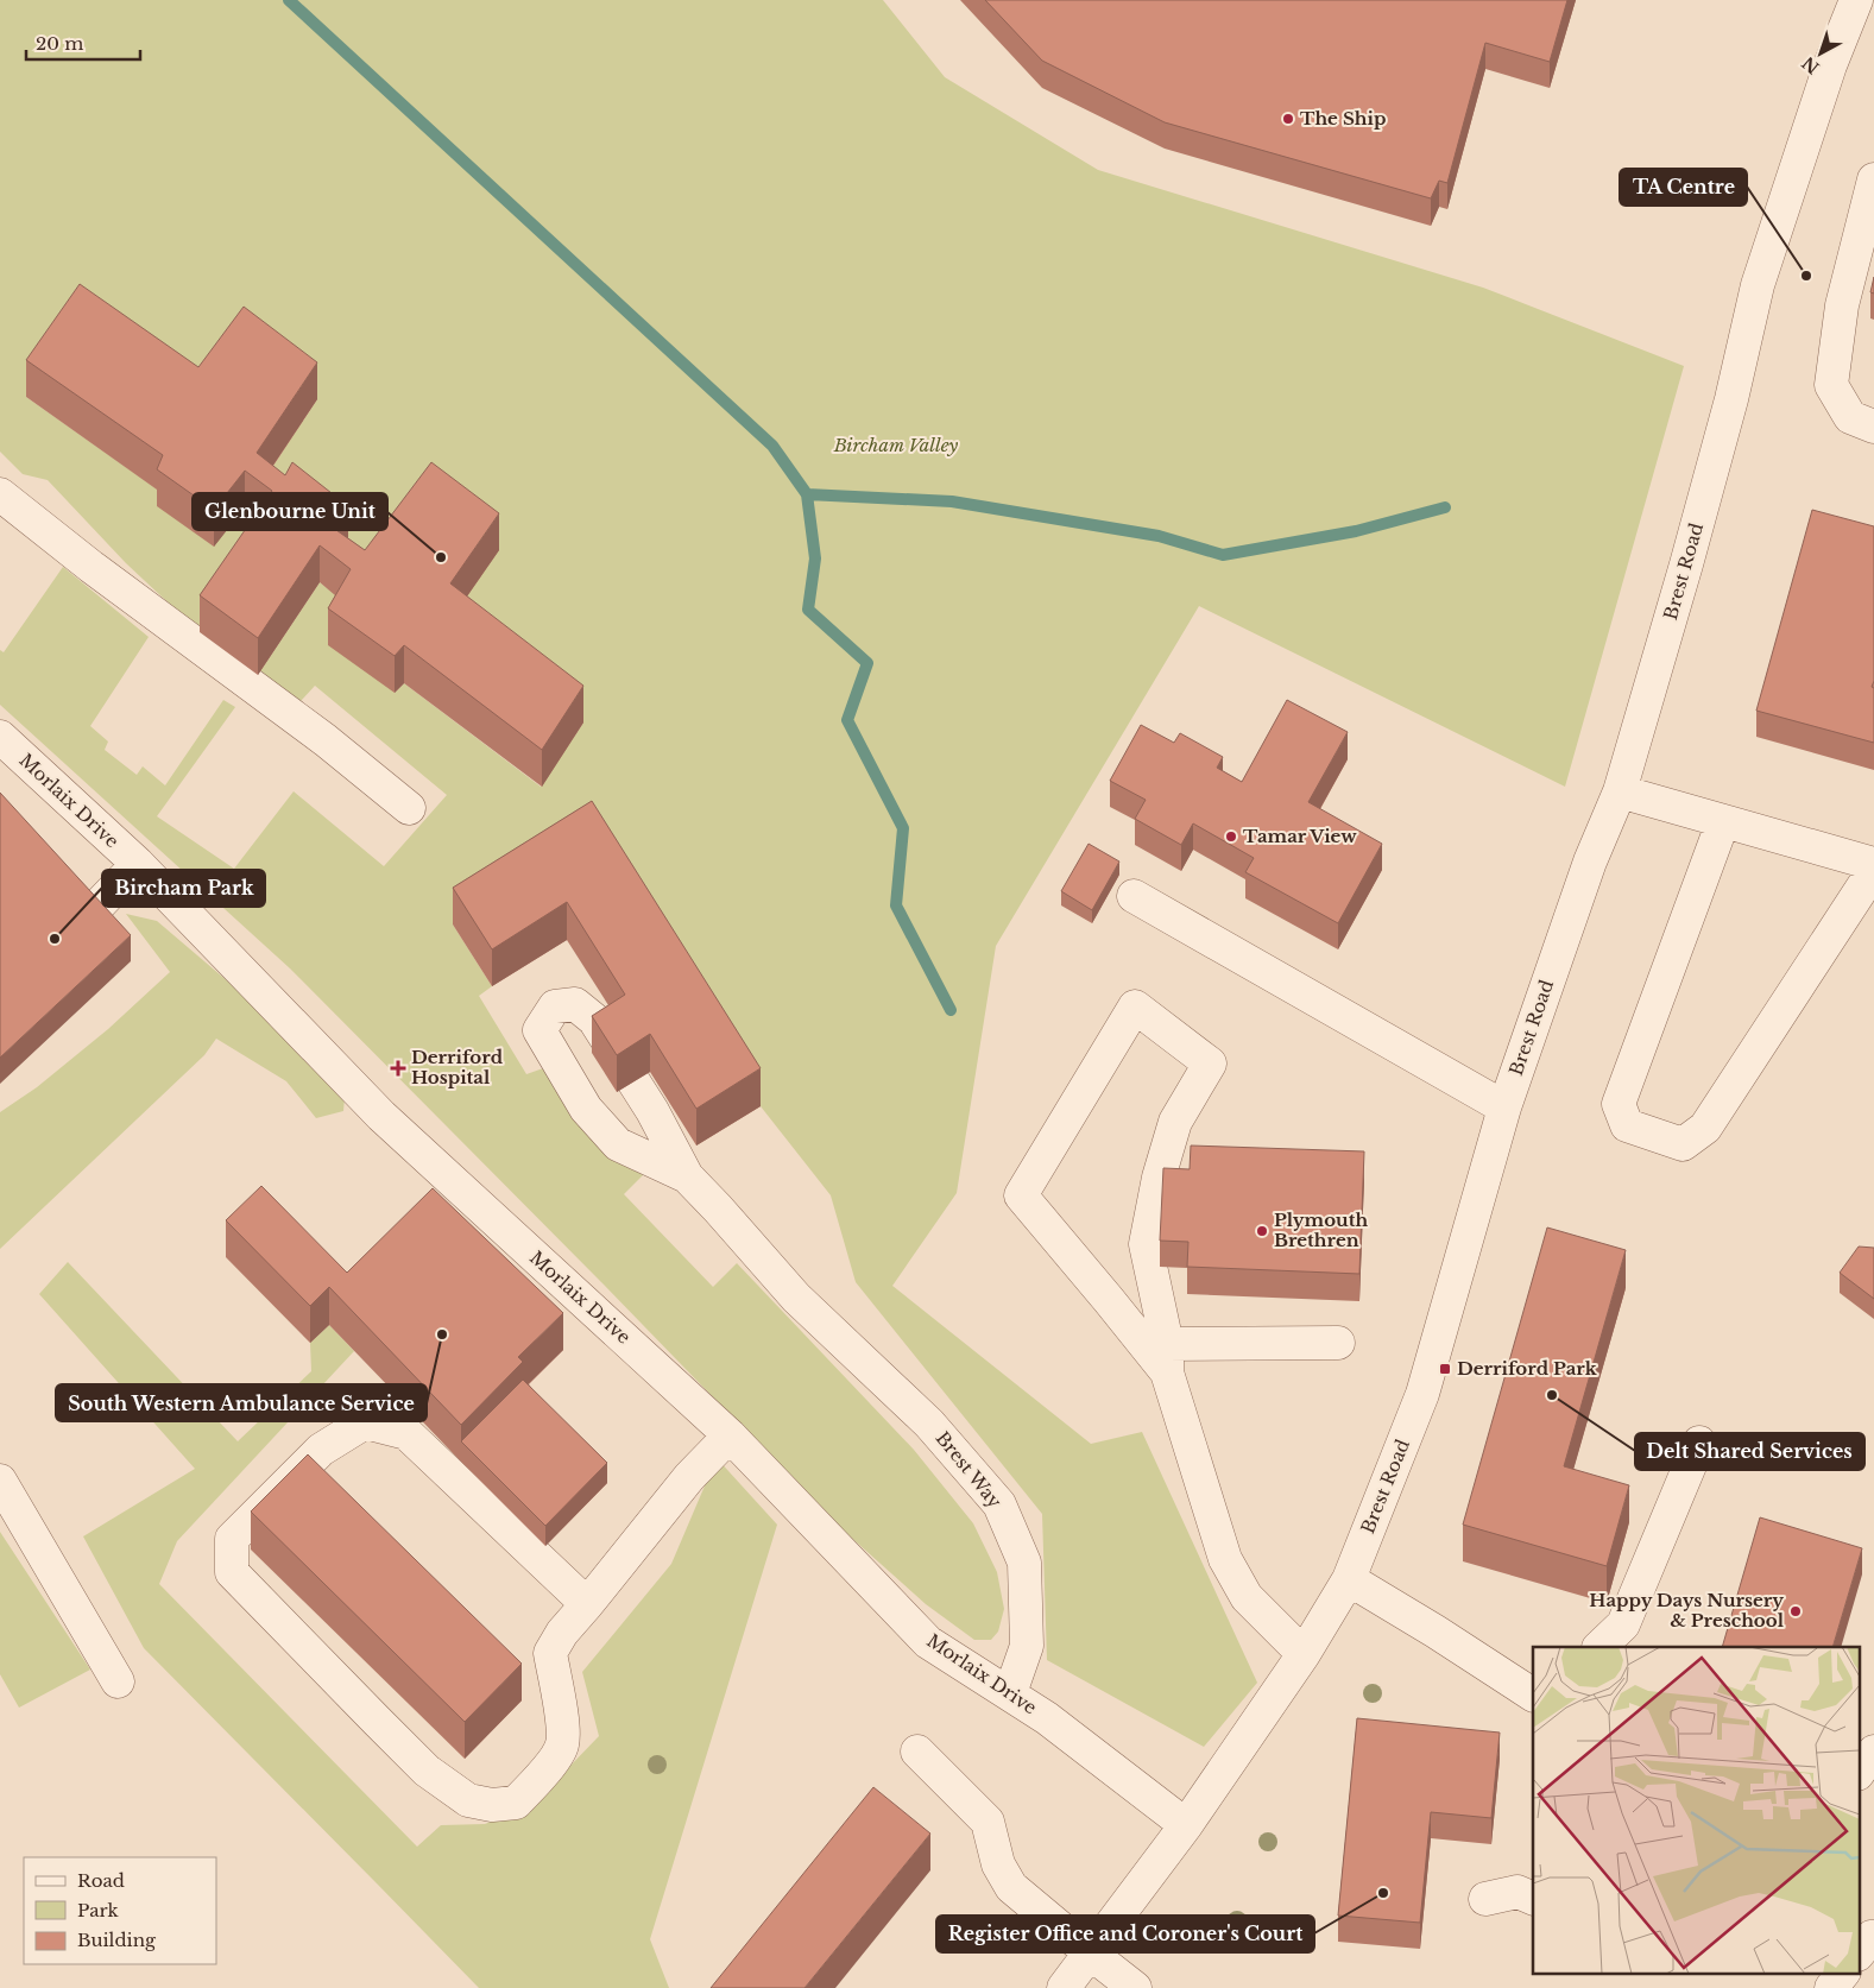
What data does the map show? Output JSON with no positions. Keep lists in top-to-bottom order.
{
  "streets": {
    "street": ["Brest Road", "Morlaix Drive", "Brest Way"]
  },
  "crossings": [
    ["Brest Road", "Morlaix Drive"],
    ["Morlaix Drive", "Brest Way"]
  ],
  "parks": ["Bircham Valley"],
  "places": {
    "other": [
      "The Ship",
      "TA Centre",
      "Glenbourne Unit",
      "Tamar View",
      "Bircham Park",
      "Plymouth Brethren",
      "South Western Ambulance Service",
      "Delt Shared Services",
      "Happy Days Nursery & Preschool",
      "Register Office and Coroner's Court"
    ],
    "health": ["Derriford Hospital"],
    "transit": ["Derriford Park"]
  },
  "legend": ["Road", "Park", "Building"],
  "scale_bar": "20 m",
  "north": "bottom left"
}
